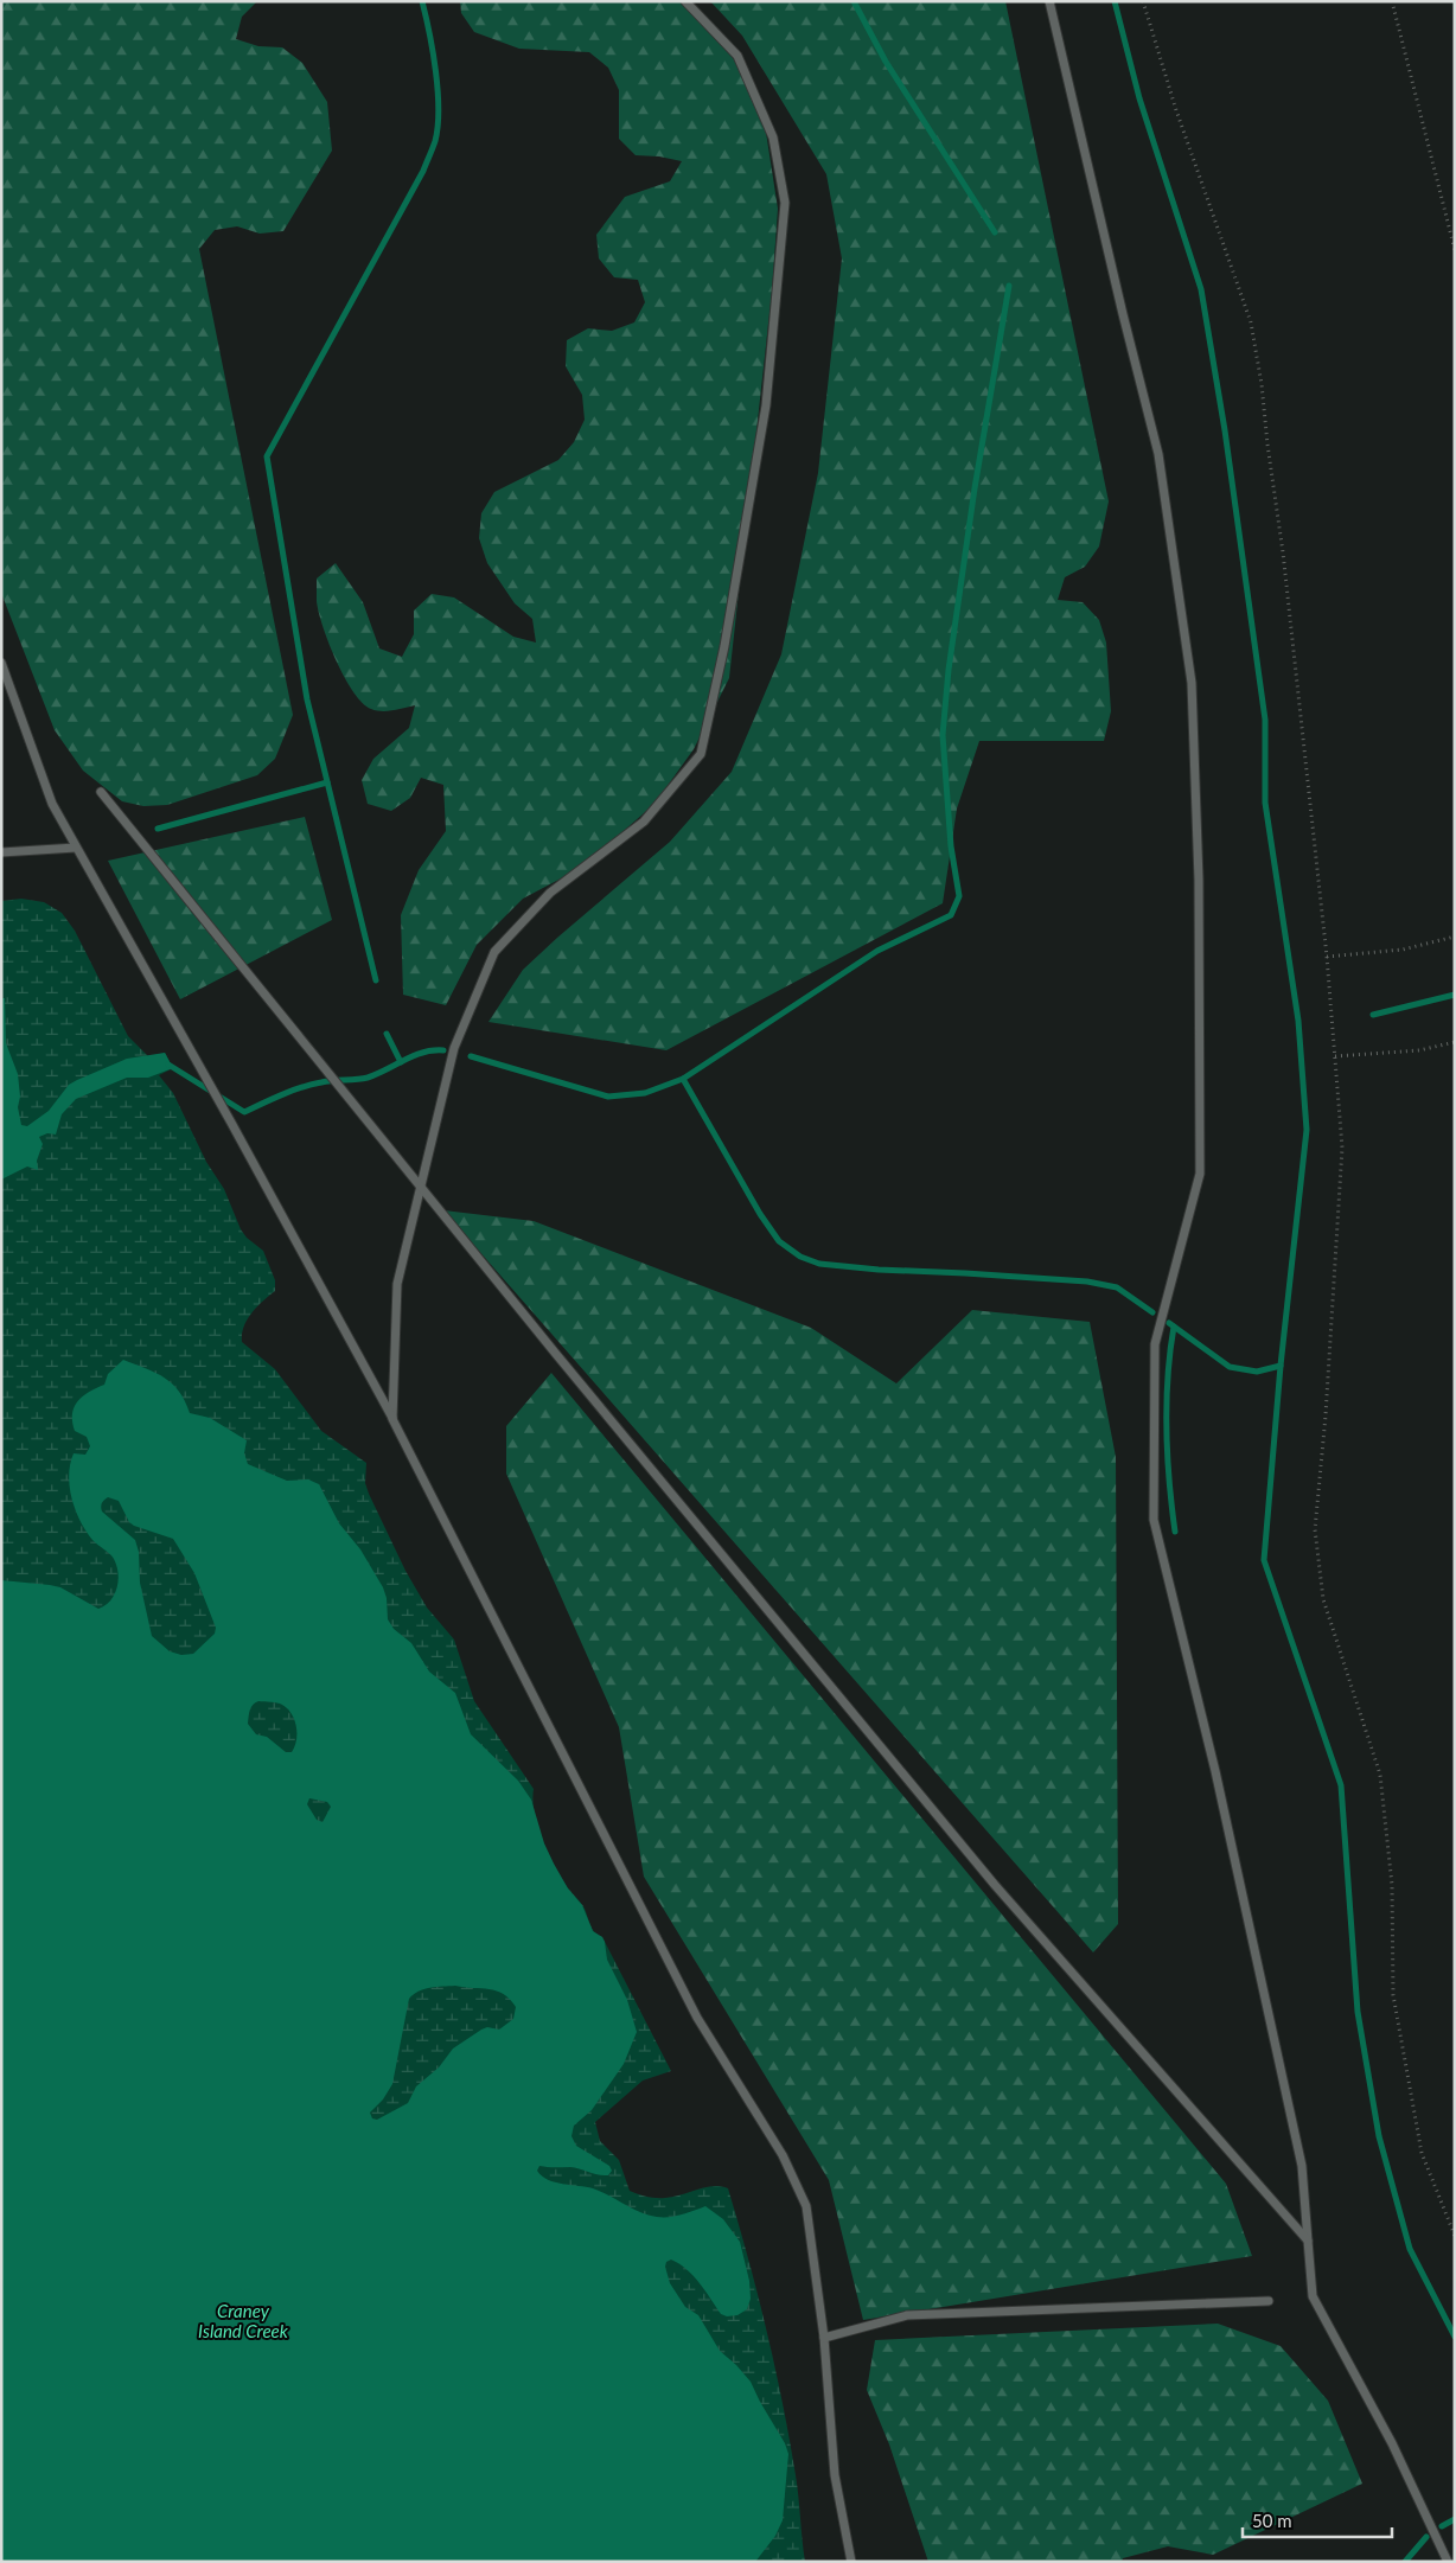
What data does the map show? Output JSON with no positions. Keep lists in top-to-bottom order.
{
  "water": ["Craney Island Creek"],
  "scale_bar": "50 m"
}
